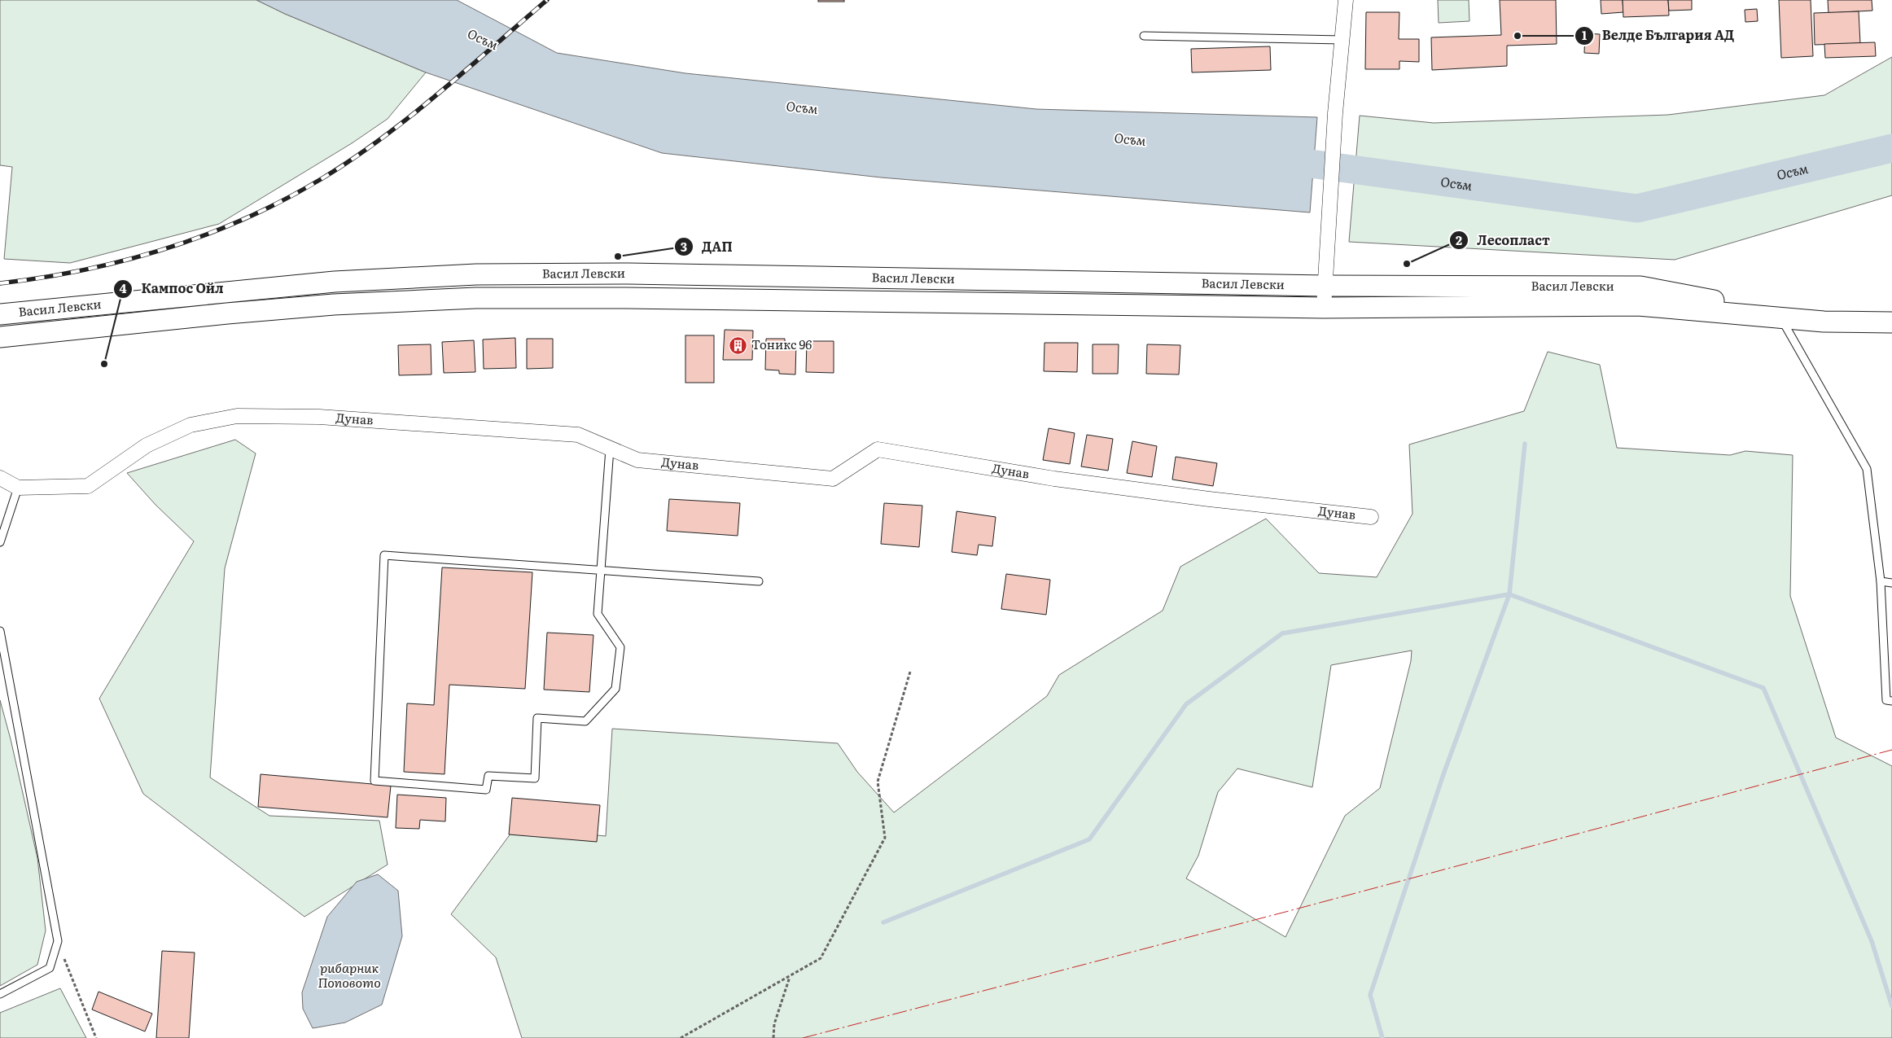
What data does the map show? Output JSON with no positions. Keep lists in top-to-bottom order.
{
  "streets": {
    "main road": ["Васил Левски"],
    "street": ["Дунав"]
  },
  "water": ["Осъм", "рибарник Поповото"],
  "places": {
    "other": [
      "Велде България АД",
      "ДАП",
      "Лесопласт",
      "Кампос Ойл"
    ],
    "building": ["Тоникс 96"]
  }
}
